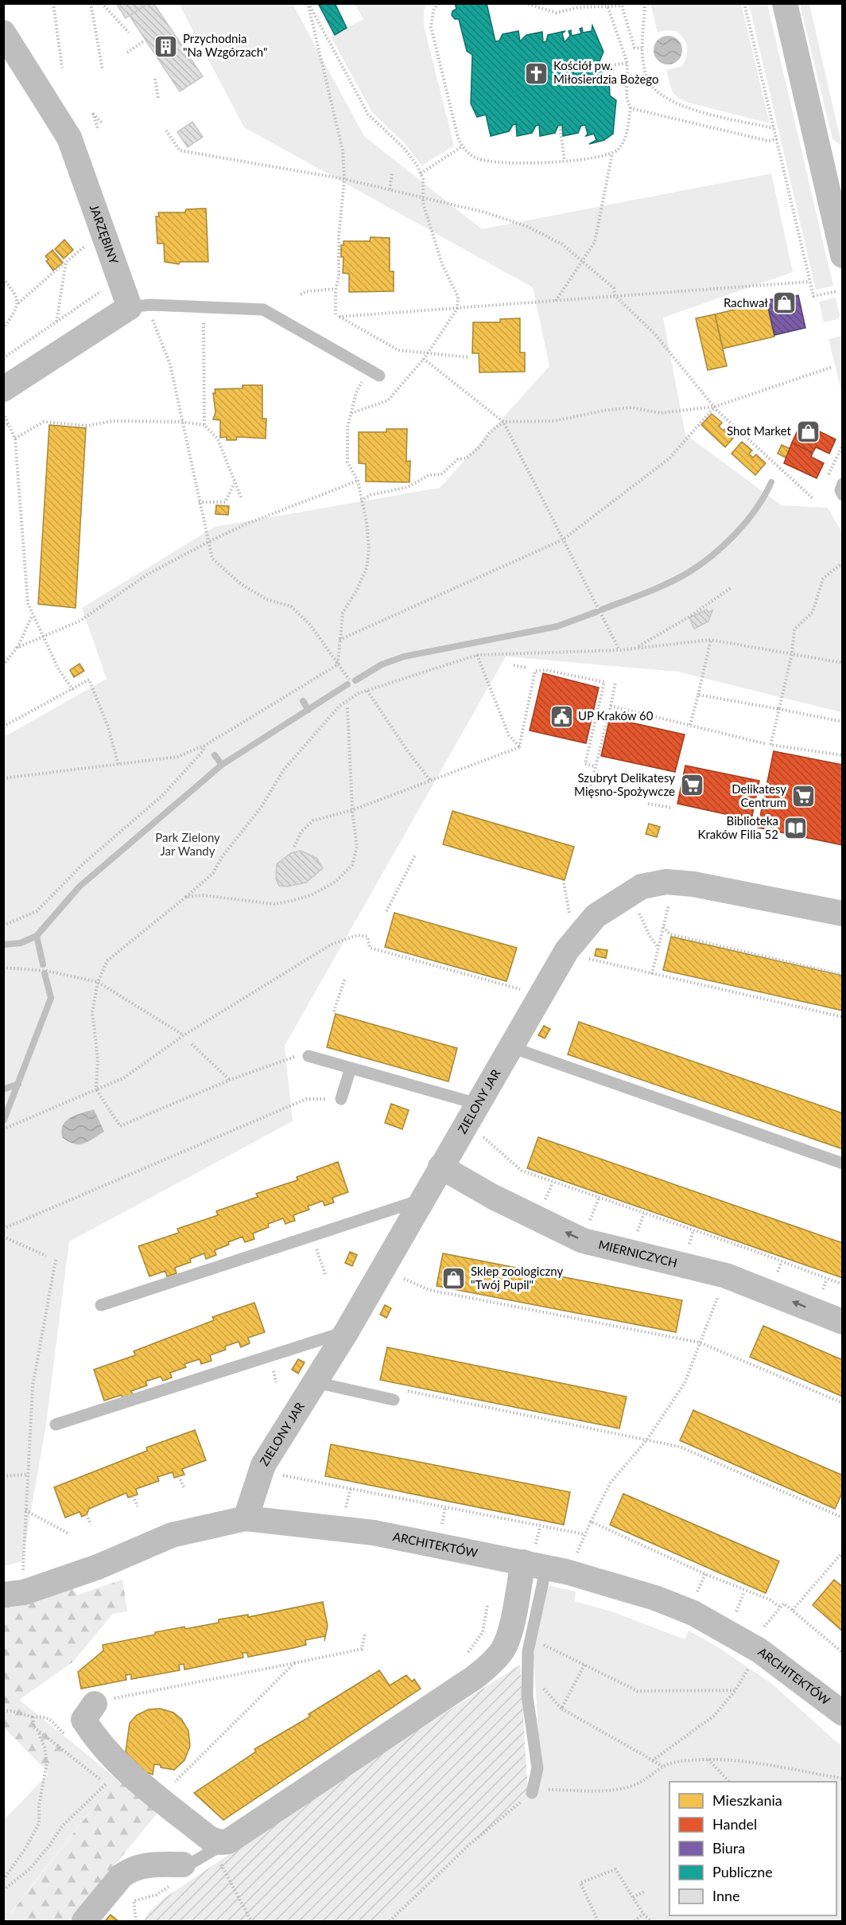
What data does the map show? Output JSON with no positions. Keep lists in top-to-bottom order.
{
  "streets": {
    "street": [
      "JARZĘBINY",
      "ZIELONY JAR",
      "MIERNICZYCH",
      "ARCHITEKTÓW"
    ]
  },
  "crossings": [
    ["ZIELONY JAR", "MIERNICZYCH"],
    ["ZIELONY JAR", "ARCHITEKTÓW"]
  ],
  "one_way": ["MIERNICZYCH"],
  "parks": ["Park Zielony Jar Wandy"],
  "places": {
    "building": ["Przychodnia \"Na Wzgórzach\""],
    "church": ["Kościół pw. Miłosierdzia Bożego"],
    "shop": ["Rachwał", "Shot Market", "Sklep zoologiczny \"Twój Pupil\""],
    "public building": ["UP Kraków 60"],
    "supermarket": ["Szubryt Delikatesy Mięsno-Spożywcze", "Delikatesy Centrum"],
    "library": ["Biblioteka Kraków Filia 52"]
  },
  "legend": [
    "Mieszkania",
    "Handel",
    "Biura",
    "Publiczne",
    "Inne"
  ]
}
